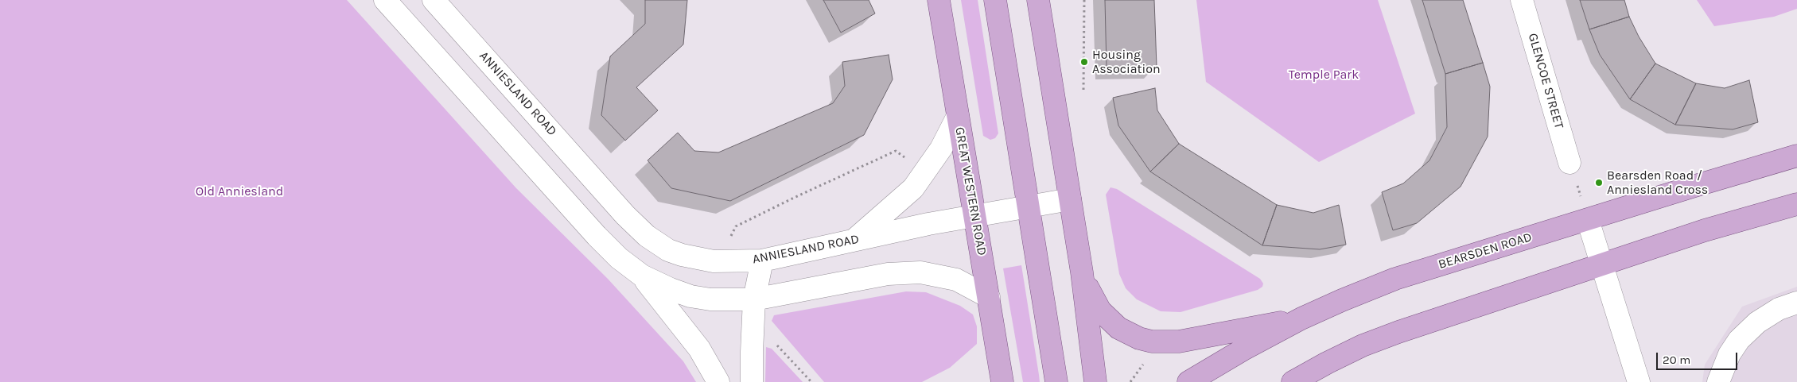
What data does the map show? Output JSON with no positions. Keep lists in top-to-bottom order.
{
  "streets": {
    "main road": ["GREAT WESTERN ROAD", "BEARSDEN ROAD"],
    "street": ["GLENCOE STREET", "ANNIESLAND ROAD"]
  },
  "crossings": [
    ["ANNIESLAND ROAD", "GREAT WESTERN ROAD"]
  ],
  "parks": ["Temple Park", "Old Anniesland"],
  "places": ["Housing Association", "Bearsden Road / Anniesland Cross"],
  "scale_bar": "20 m"
}
